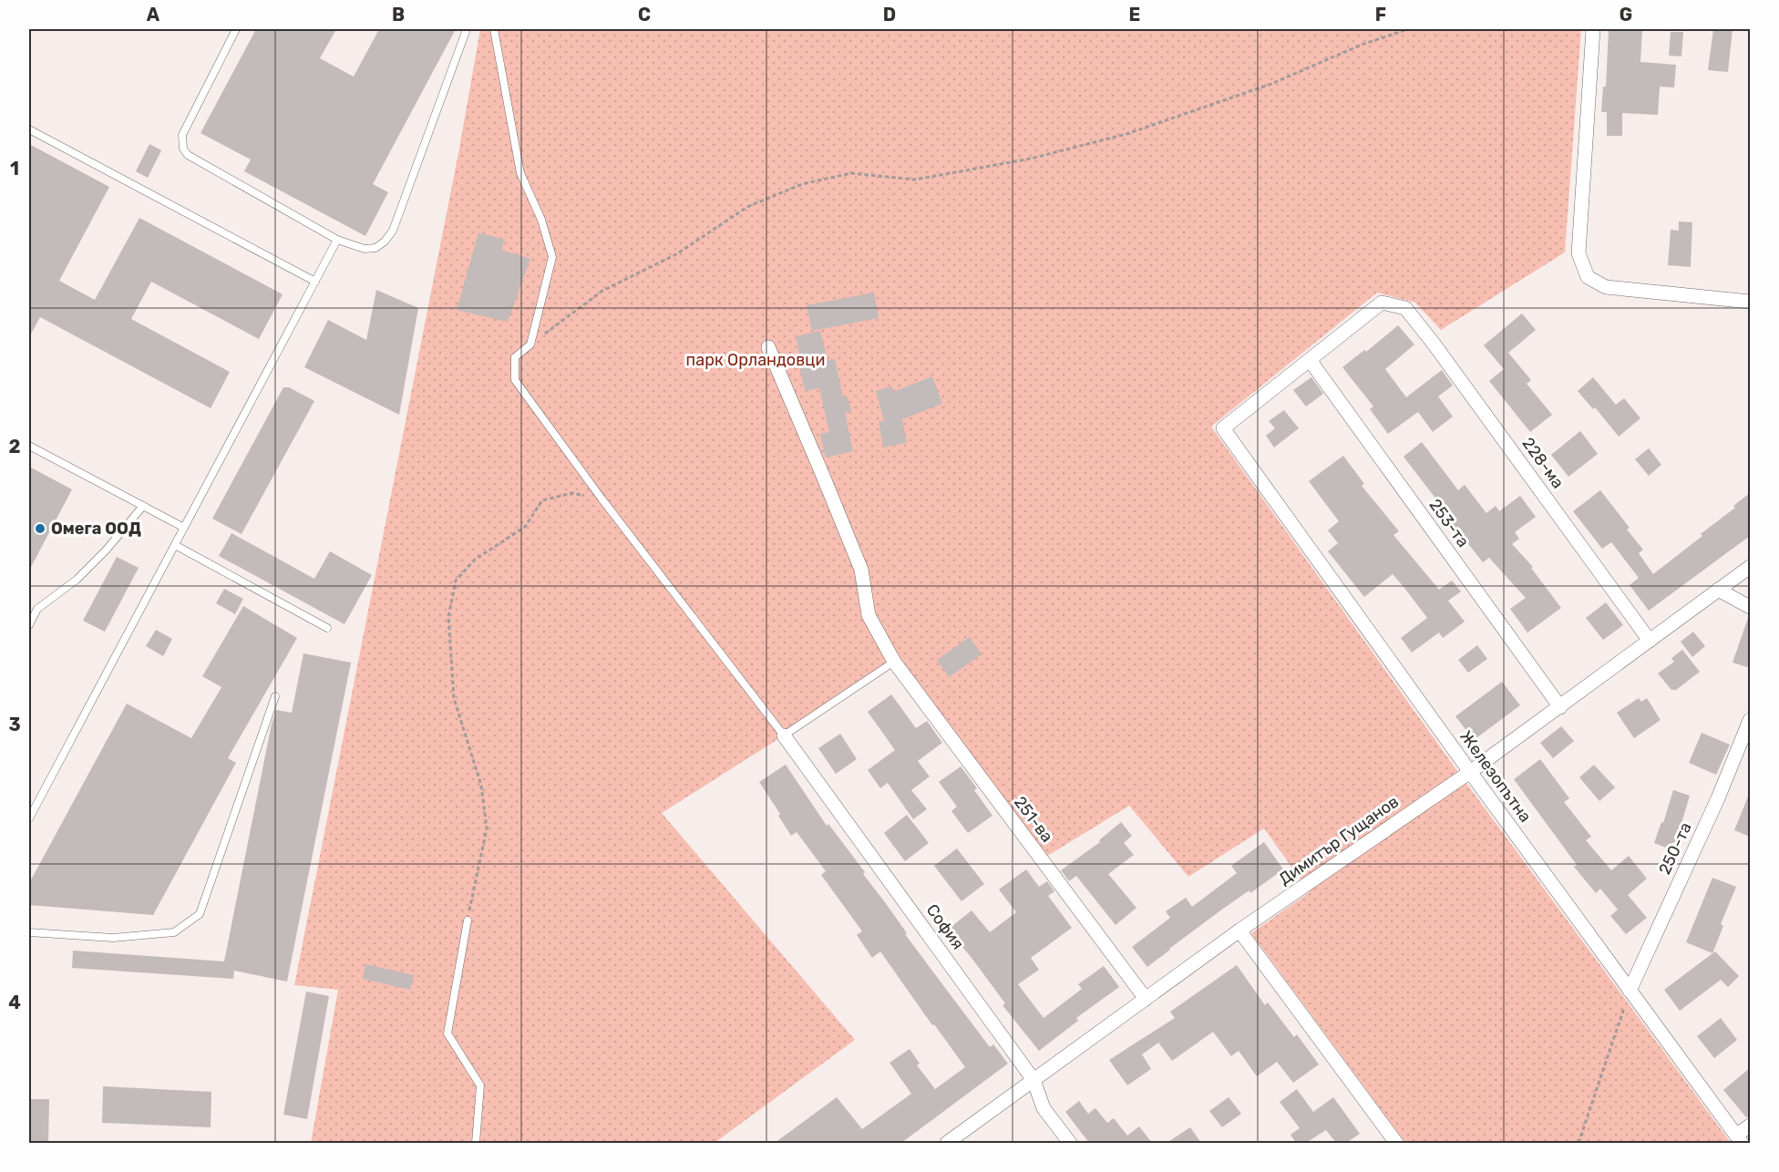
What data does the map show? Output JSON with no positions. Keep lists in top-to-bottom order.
{
  "streets": {
    "street": [
      "228-ма",
      "253-та",
      "Железопътна",
      "251-ва",
      "Димитър Гущанов",
      "250-та",
      "София"
    ]
  },
  "crossings": [
    ["228-ма", "253-та"],
    ["228-ма", "Железопътна"],
    ["228-ма", "Димитър Гущанов"],
    ["253-та", "Железопътна"],
    ["253-та", "Димитър Гущанов"],
    ["Железопътна", "Димитър Гущанов"],
    ["Железопътна", "250-та"],
    ["251-ва", "Димитър Гущанов"],
    ["Димитър Гущанов", "София"]
  ],
  "parks": ["парк Орландовци"],
  "places": ["Омега ООД"],
  "grid": {
    "columns": [
      "A",
      "B",
      "C",
      "D",
      "E",
      "F",
      "G"
    ],
    "rows": [
      "1",
      "2",
      "3",
      "4"
    ]
  }
}
